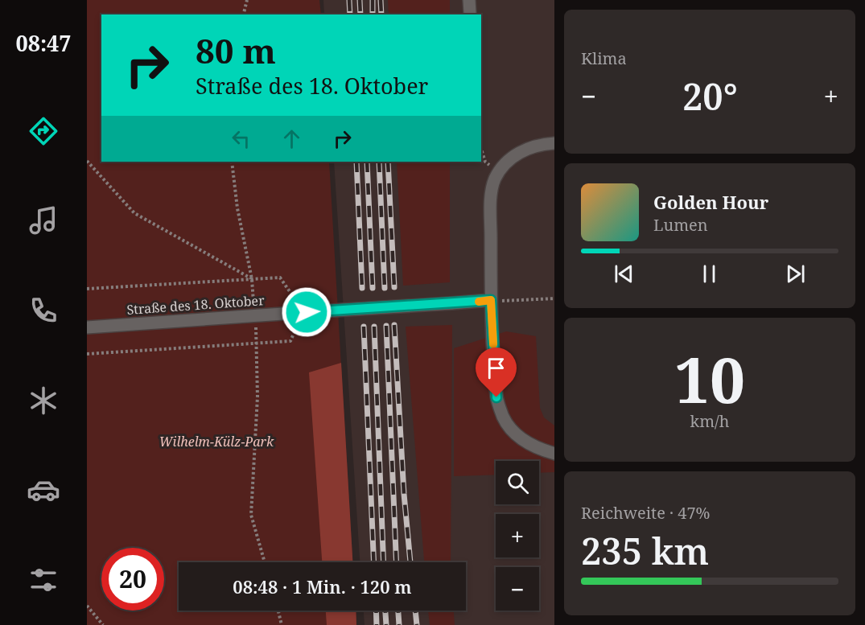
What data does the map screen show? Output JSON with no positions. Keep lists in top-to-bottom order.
{
  "streets": {
    "street": ["Straße des 18. Oktober"]
  },
  "parks": ["Wilhelm-Külz-Park"],
  "page": {
    "tabs": "08:47",
    "tile": [
      "Klima",
      ["10", "km/h"],
      ["Reichweite · 47%", "235 km"]
    ],
    "turn": ["80 m", "Straße des 18. Oktober"],
    "heat": ["−", "20°", "+"],
    "song": ["Golden Hour", "Lumen"],
    "map_buttons": ["+", "−"],
    "limit": "20",
    "trip": "08:48 · 1 Min. · 120 m"
  }
}
